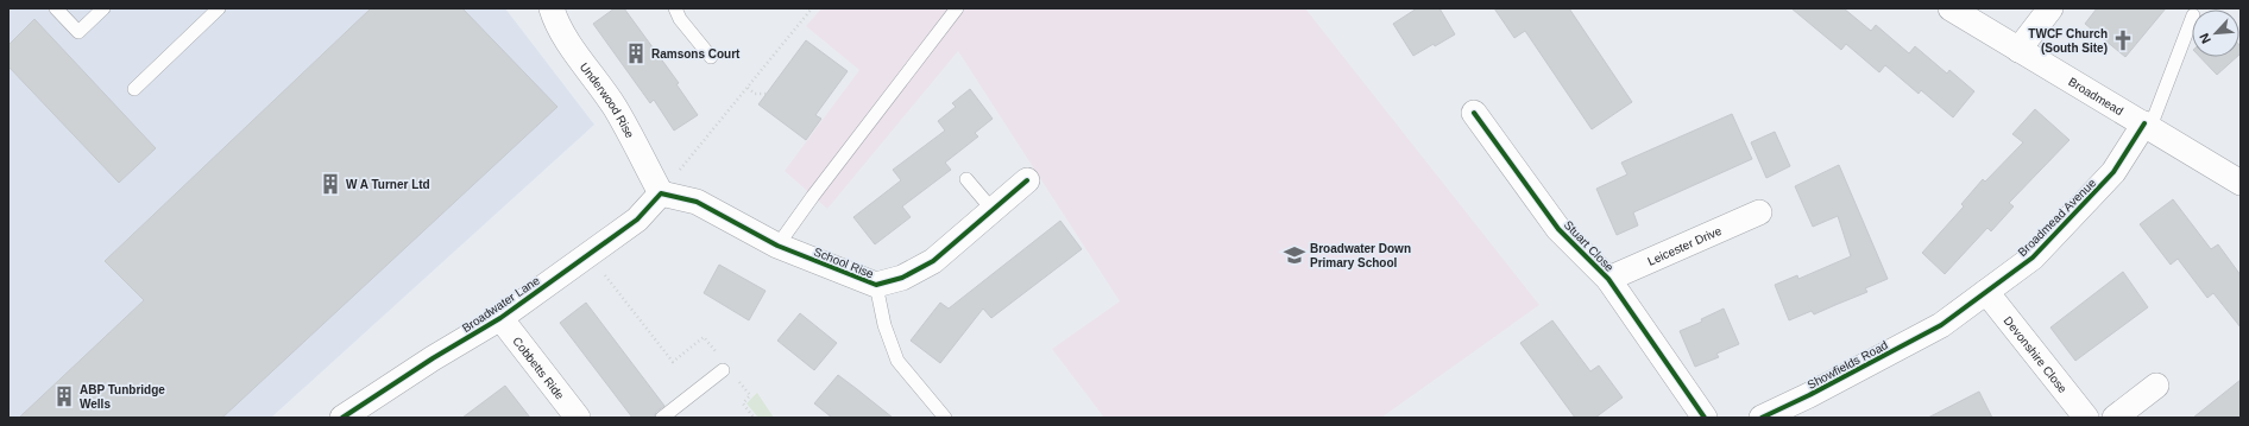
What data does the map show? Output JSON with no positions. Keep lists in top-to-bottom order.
{
  "streets": {
    "street": [
      "Broadmead",
      "Underwood Rise",
      "Broadmead Avenue",
      "Stuart Close",
      "Leicester Drive",
      "School Rise",
      "Broadwater Lane",
      "Devonshire Close",
      "Showfields Road",
      "Cobbetts Ride"
    ]
  },
  "crossings": [
    ["Broadmead", "Broadmead Avenue"],
    ["Underwood Rise", "School Rise"],
    ["Underwood Rise", "Broadwater Lane"],
    ["Broadmead Avenue", "Devonshire Close"],
    ["Broadmead Avenue", "Showfields Road"],
    ["Stuart Close", "Leicester Drive"],
    ["School Rise", "Broadwater Lane"],
    ["Broadwater Lane", "Cobbetts Ride"]
  ],
  "places": {
    "church": ["TWCF Church (South Site)"],
    "building": ["Ramsons Court", "W A Turner Ltd", "ABP Tunbridge Wells"],
    "school or university": ["Broadwater Down Primary School"]
  },
  "north": "bottom left"
}
